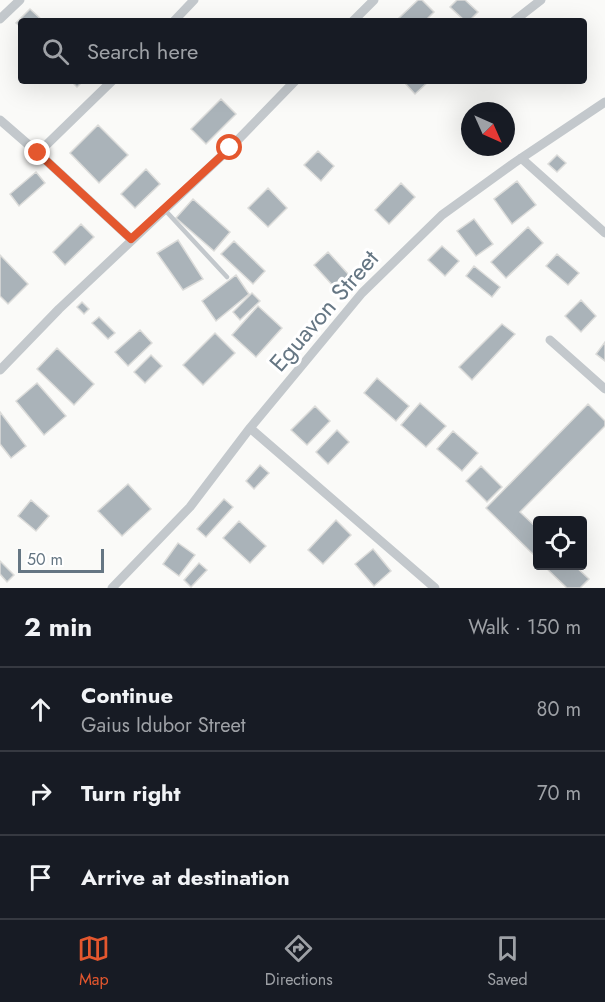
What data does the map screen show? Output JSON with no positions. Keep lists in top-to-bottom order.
{
  "streets": {
    "street": ["Eguavon Street"]
  },
  "scale_bar": "50 m",
  "north": "bottom right",
  "page": {
    "search": "Search here",
    "scale": "50 m",
    "heading": ["2 min", "Walk · 150 m"],
    "list": [
      ["Continue", "Gaius Idubor Street", "80 m"],
      ["Turn right", "70 m"],
      "Arrive at destination"
    ],
    "nav": ["Map", "Directions", "Saved"]
  }
}
